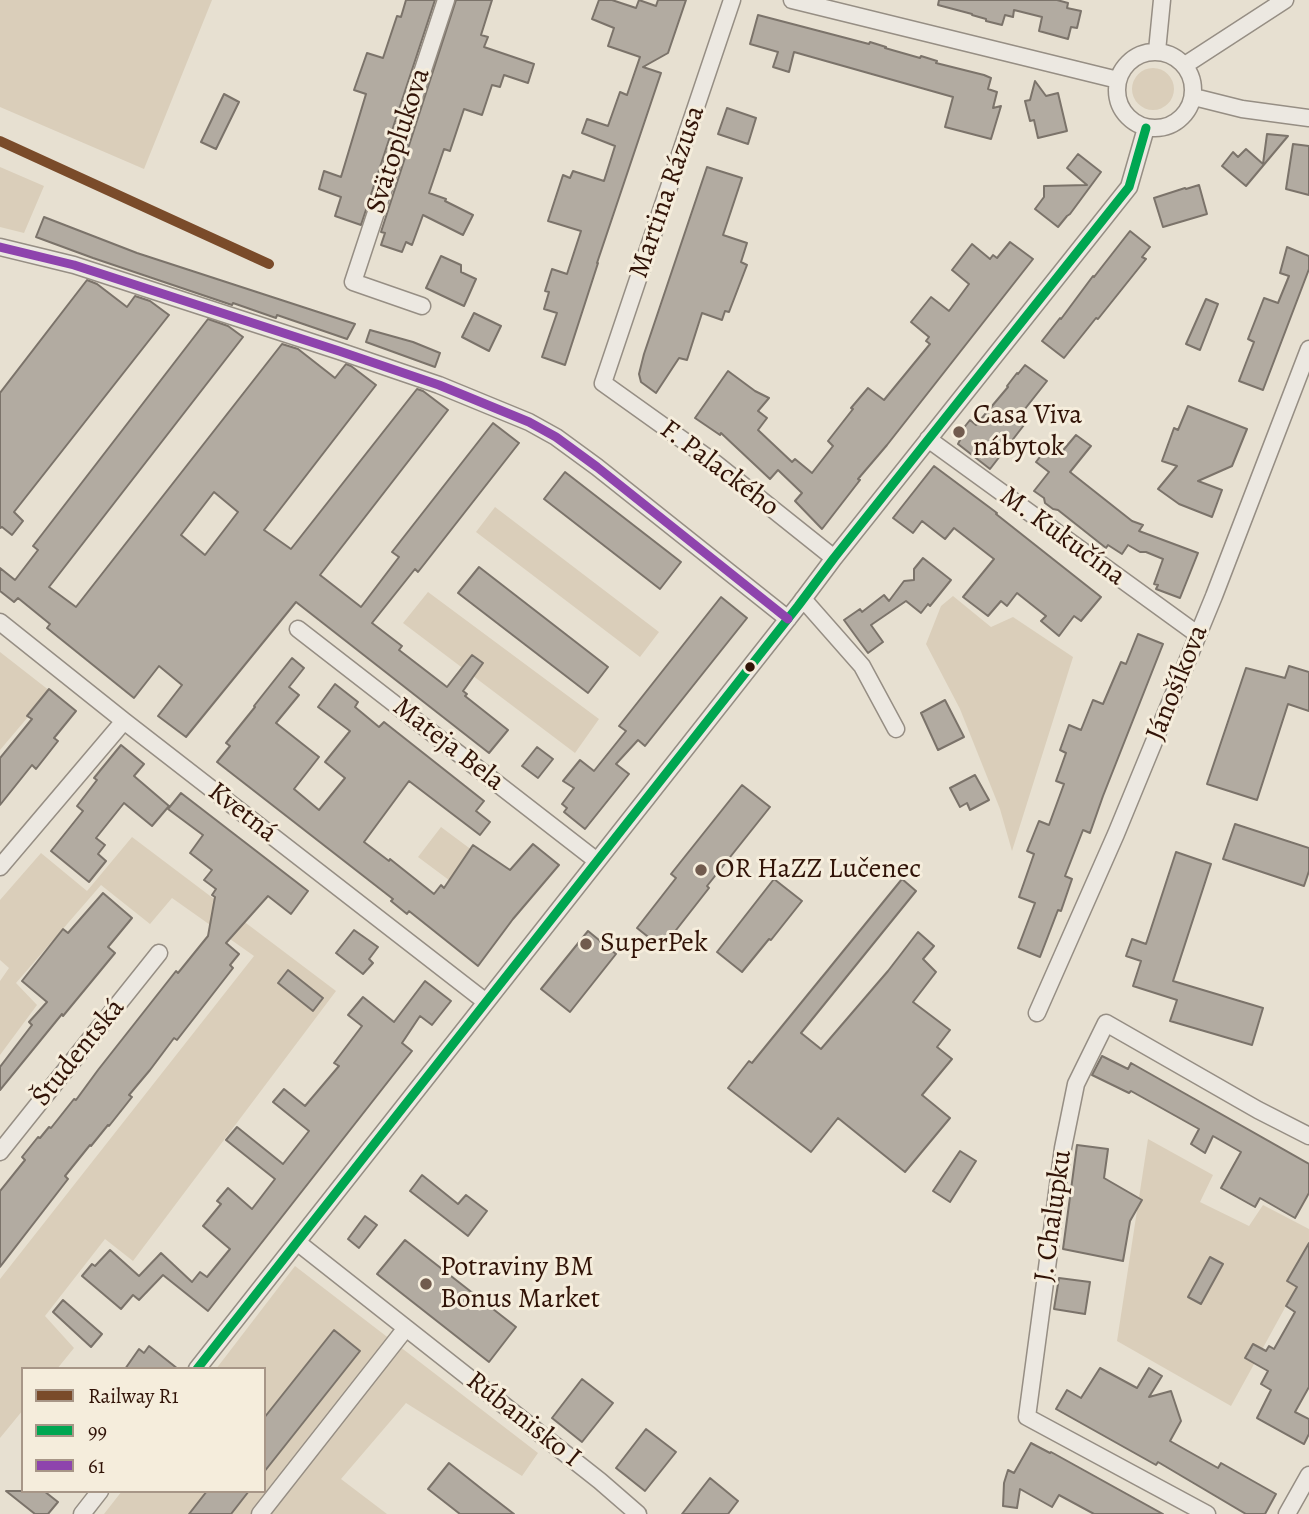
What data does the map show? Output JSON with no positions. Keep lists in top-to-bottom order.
{
  "streets": {
    "street": [
      "Svätoplukova",
      "Martina Rázusa",
      "F. Palackého",
      "M. Kukučína",
      "Jánošíkova",
      "Mateja Bela",
      "Kvetná",
      "Študentská",
      "J. Chalupku",
      "Rúbanisko I"
    ]
  },
  "crossings": [
    ["Martina Rázusa", "F. Palackého"],
    ["M. Kukučína", "Jánošíkova"]
  ],
  "places": [
    "Casa Viva nábytok",
    "OR HaZZ Lučenec",
    "SuperPek",
    "Potraviny BM Bonus Market"
  ],
  "lines": ["transit line 99", "rail line R1", "transit line 61"],
  "legend": ["Railway R1", "99", "61"]
}
